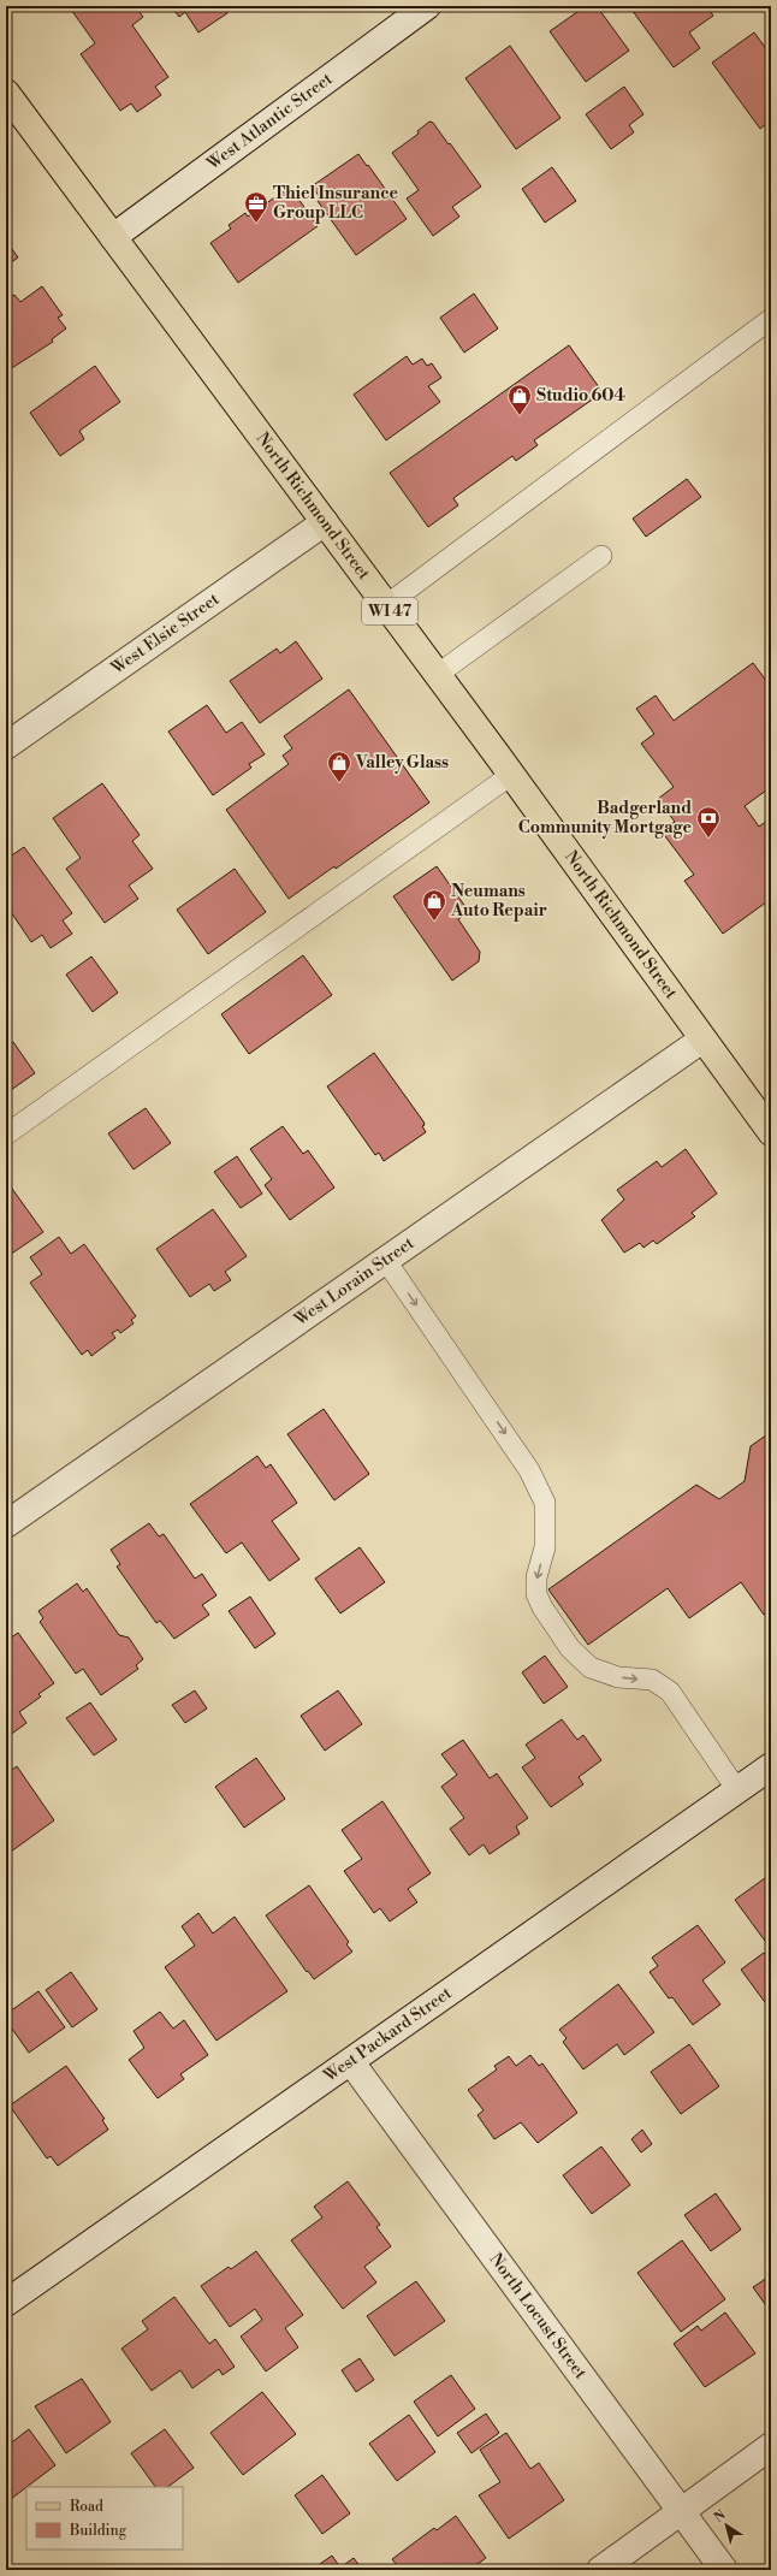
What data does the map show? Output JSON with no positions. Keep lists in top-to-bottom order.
{
  "streets": {
    "main road": ["North Richmond Street", "WI 47"],
    "street": [
      "West Atlantic Street",
      "West Elsie Street",
      "West Lorain Street",
      "West Packard Street",
      "North Locust Street"
    ]
  },
  "crossings": [
    ["West Atlantic Street", "North Richmond Street"],
    ["North Richmond Street", "West Elsie Street"],
    ["North Richmond Street", "West Lorain Street"],
    ["West Packard Street", "North Locust Street"]
  ],
  "places": {
    "office": ["Thiel Insurance Group LLC"],
    "shop": ["Studio 604", "Valley Glass", "Neumans Auto Repair"],
    "bank": ["Badgerland Community Mortgage"]
  },
  "legend": ["Road", "Building"],
  "north": "top left"
}
